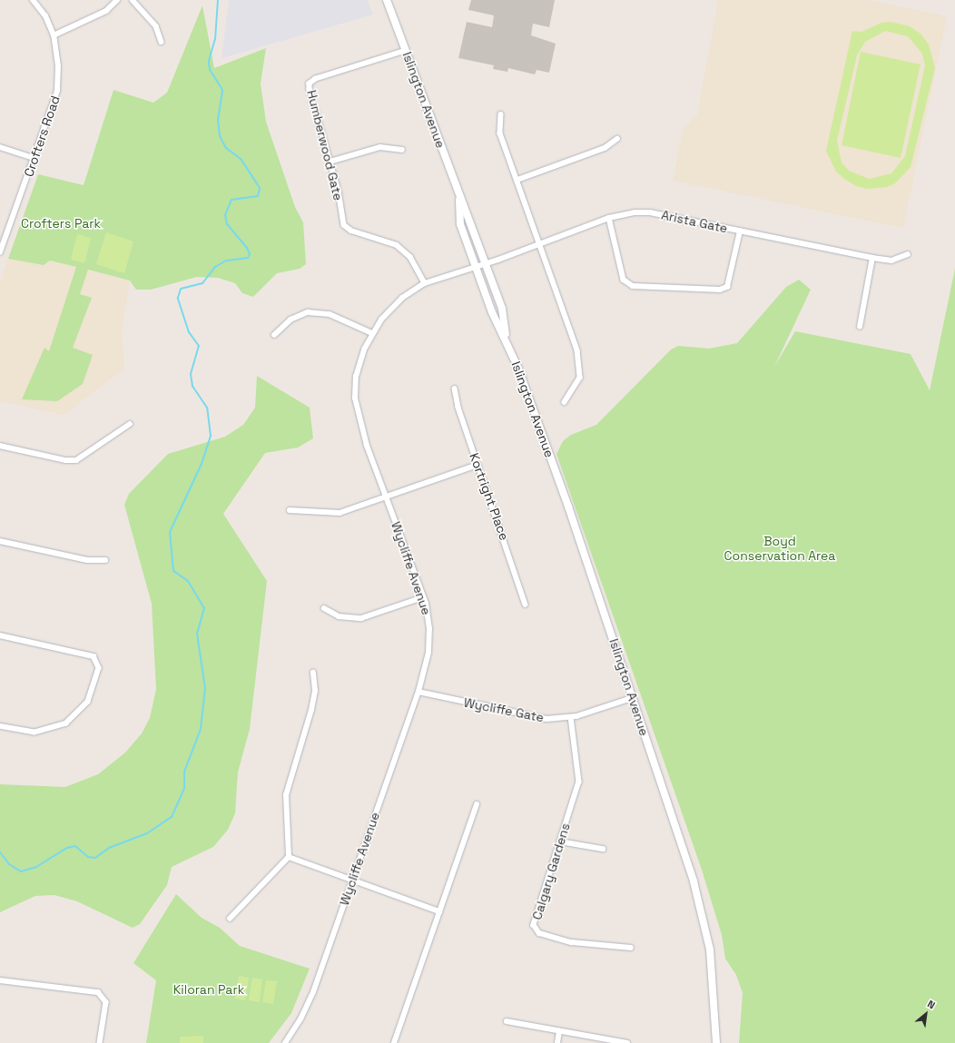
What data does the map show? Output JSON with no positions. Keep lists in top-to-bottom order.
{
  "streets": {
    "main road": ["Islington Avenue"],
    "street": [
      "Crofters Road",
      "Humberwood Gate",
      "Arista Gate",
      "Kortright Place",
      "Wycliffe Avenue",
      "Wycliffe Gate",
      "Calgary Gardens"
    ]
  },
  "crossings": [
    ["Islington Avenue", "Humberwood Gate"],
    ["Islington Avenue", "Arista Gate"],
    ["Islington Avenue", "Wycliffe Avenue"],
    ["Islington Avenue", "Wycliffe Gate"],
    ["Humberwood Gate", "Wycliffe Avenue"],
    ["Arista Gate", "Wycliffe Avenue"],
    ["Wycliffe Avenue", "Wycliffe Gate"],
    ["Wycliffe Gate", "Calgary Gardens"]
  ],
  "parks": ["Crofters Park", "Boyd Conservation Area", "Kiloran Park"],
  "north": "top right"
}
